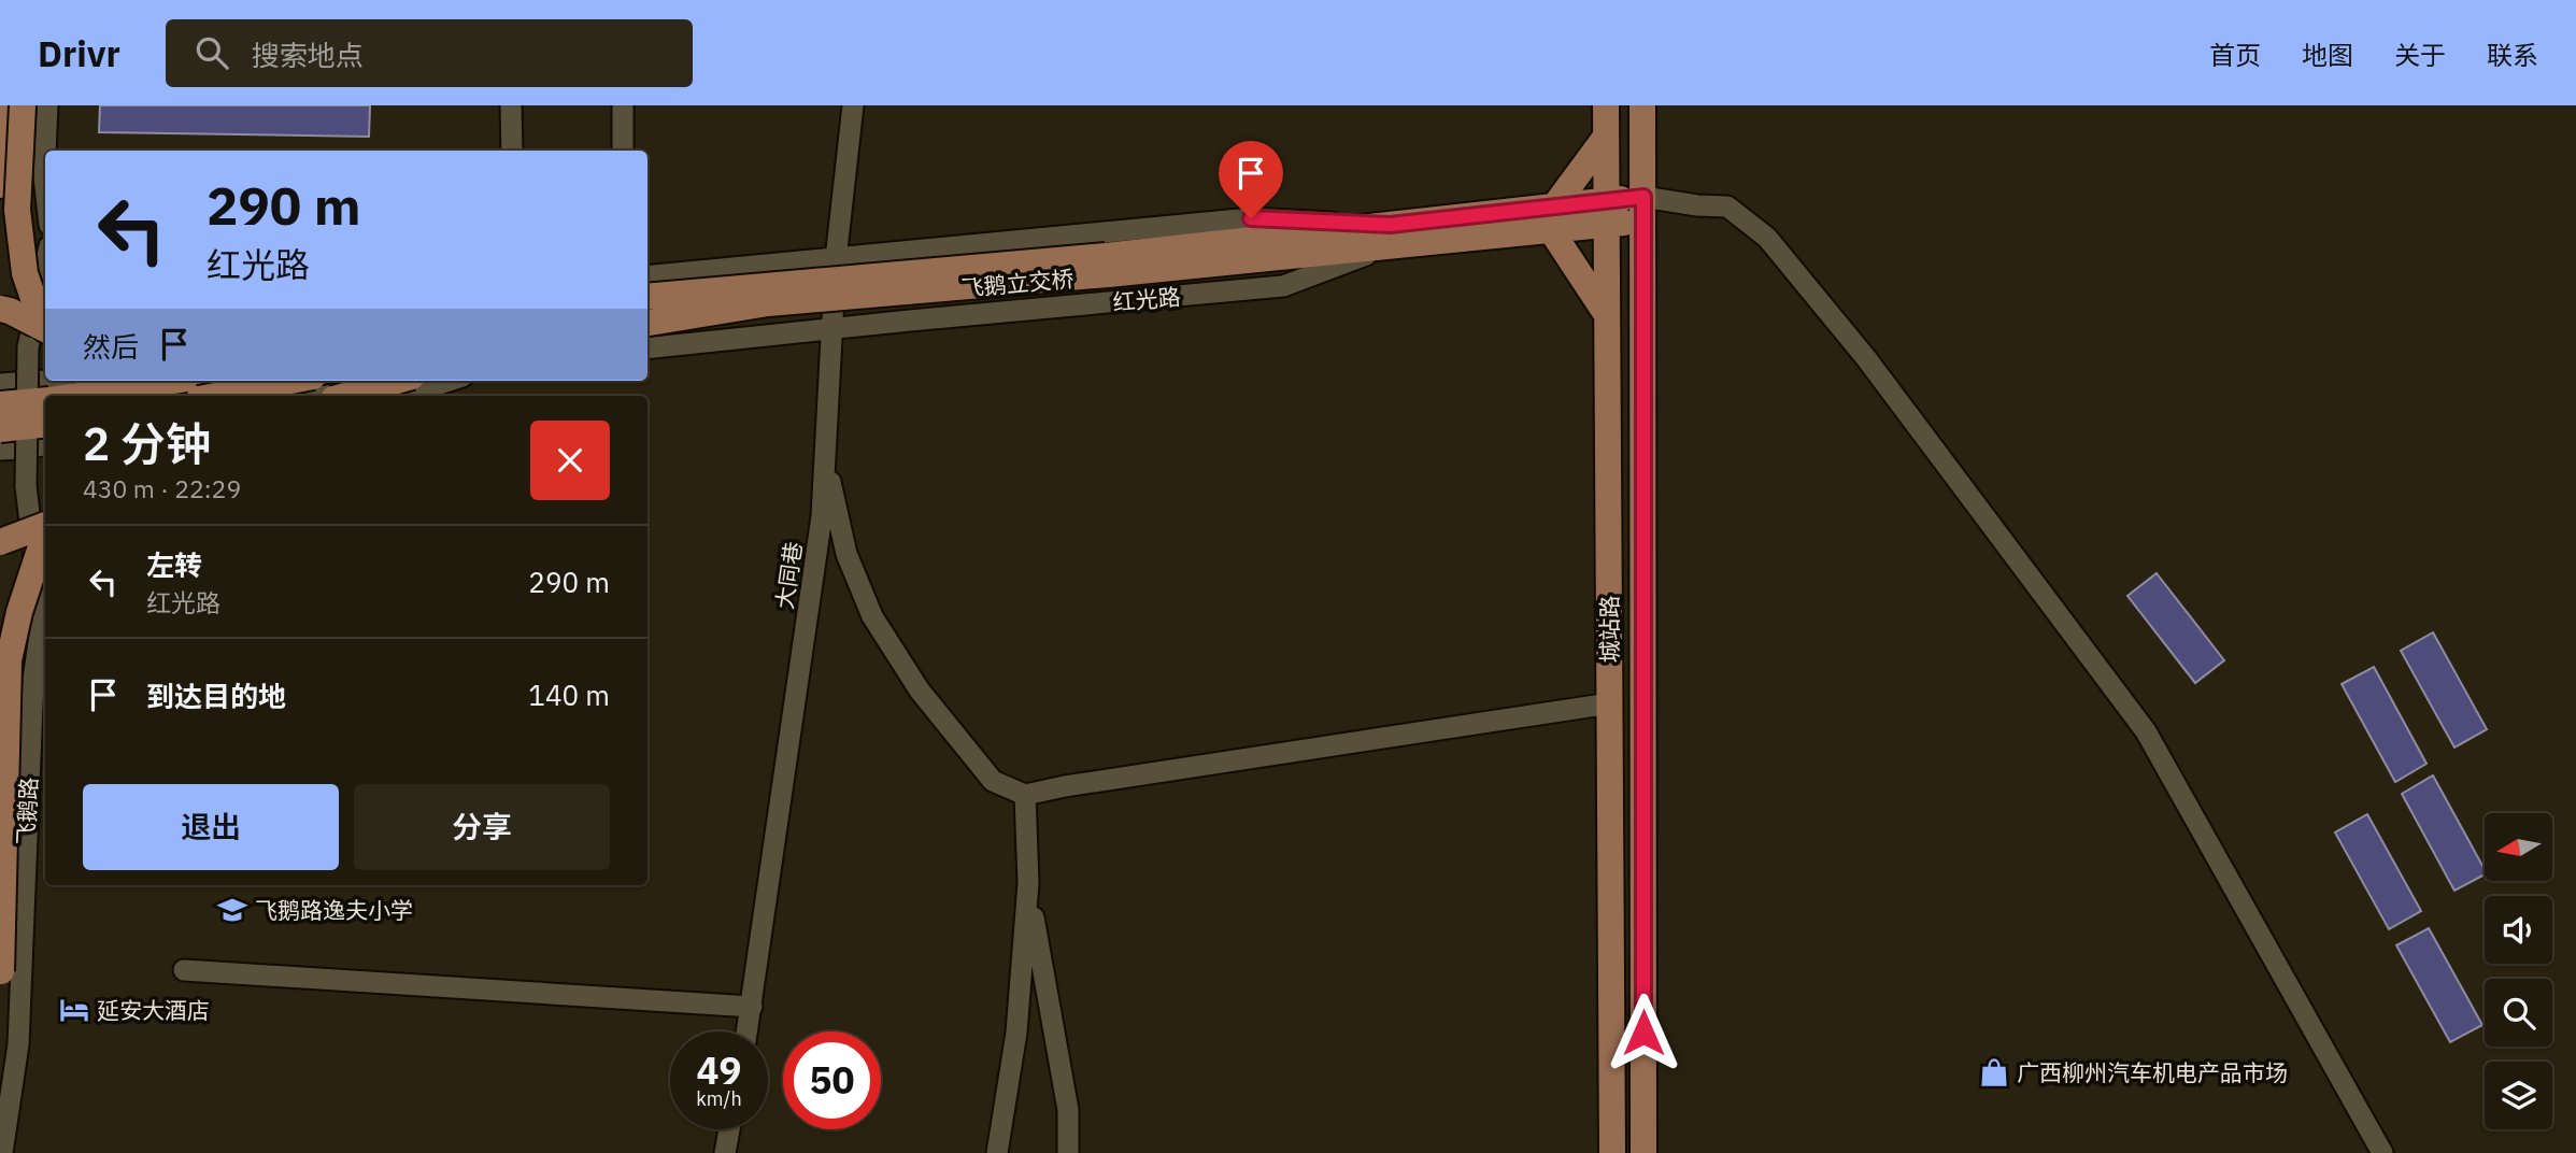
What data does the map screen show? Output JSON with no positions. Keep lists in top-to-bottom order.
{
  "streets": {
    "main road": ["飞鹅立交桥", "红光路", "城站路"],
    "street": ["大同巷", "飞鹅路"]
  },
  "crossings": [
    ["飞鹅立交桥", "红光路"],
    ["红光路", "大同巷"],
    ["红光路", "城站路"]
  ],
  "places": {
    "school or university": ["飞鹅路逸夫小学"],
    "hotel": ["延安大酒店"],
    "shop": ["广西柳州汽车机电产品市场"]
  },
  "north": "left",
  "page": {
    "header": "Drivr",
    "search": "搜索地点",
    "nav": [
      "首页",
      "地图",
      "关于",
      "联系"
    ],
    "turn": ["290 m", "红光路"],
    "then": "然后",
    "heading": ["2 分钟", "430 m · 22:29"],
    "list": [
      {
        "name": "左转",
        "note": "红光路",
        "value": "290 m"
      },
      {
        "name": "到达目的地",
        "value": "140 m"
      }
    ],
    "buttons": ["退出", "分享"],
    "speed": "49 km/h",
    "limit": "50"
  }
}
